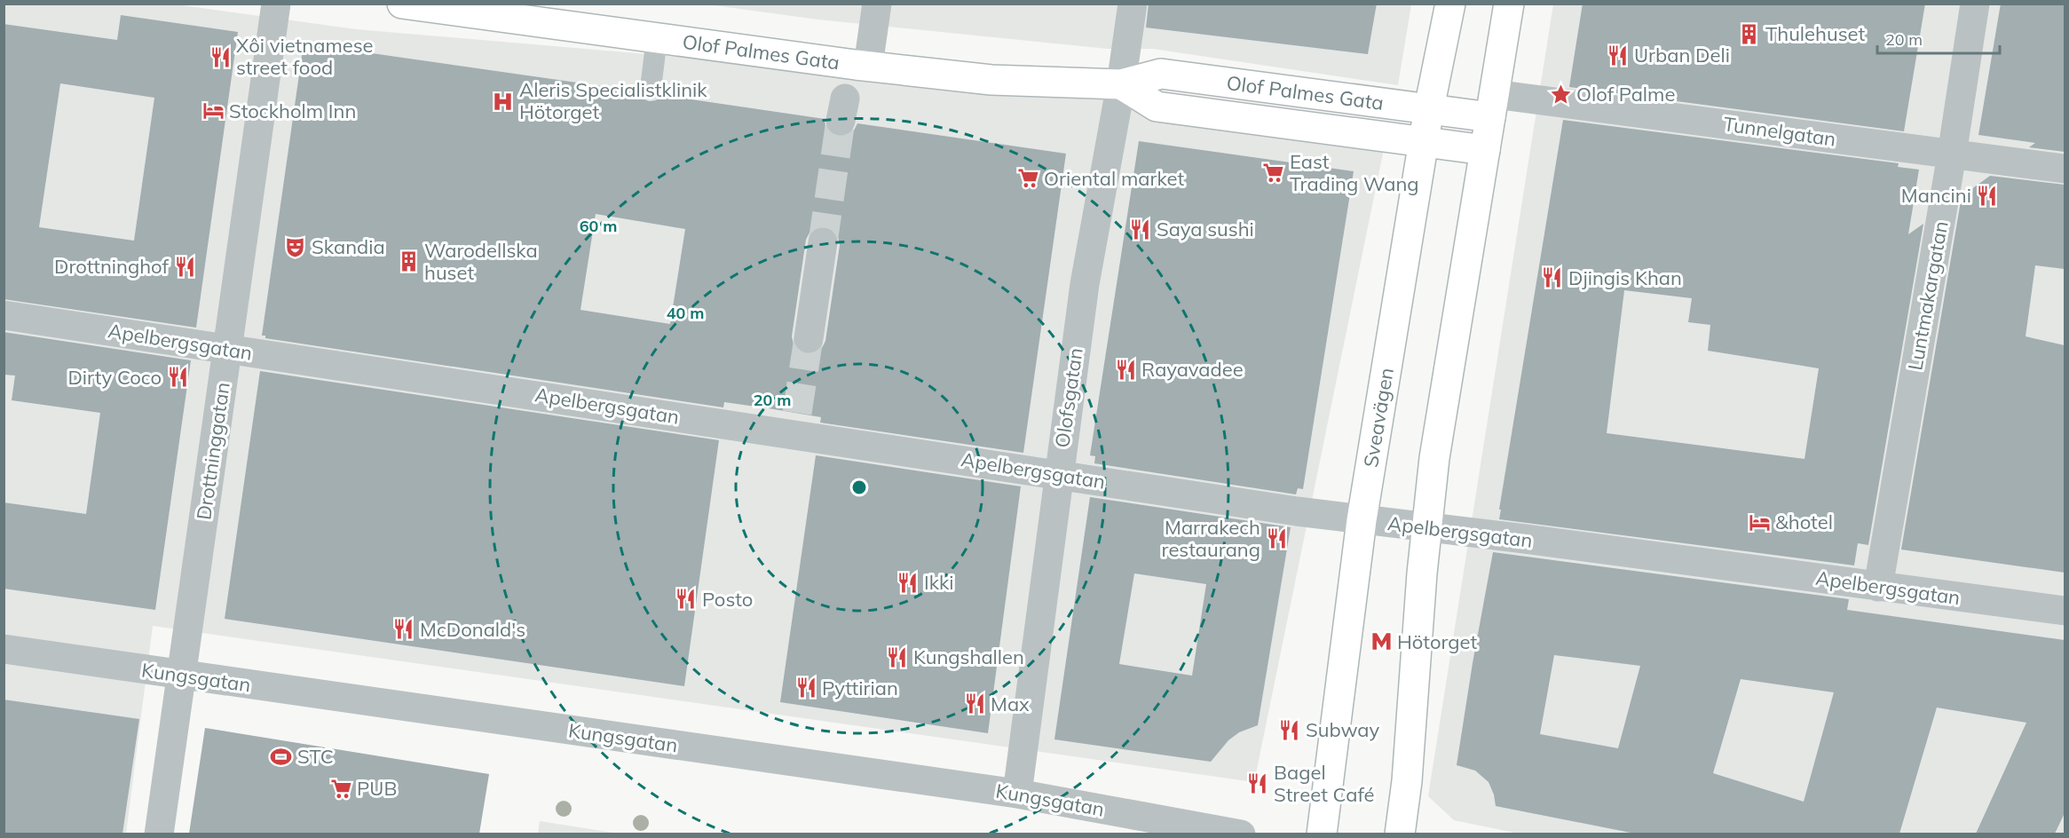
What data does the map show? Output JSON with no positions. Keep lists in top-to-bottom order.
{
  "streets": {
    "main road": ["Olof Palmes Gata", "Sveavägen"],
    "street": [
      "Tunnelgatan",
      "Luntmakargatan",
      "Apelbergsgatan",
      "Olofsgatan",
      "Drottninggatan",
      "Kungsgatan"
    ]
  },
  "crossings": [
    ["Olof Palmes Gata", "Tunnelgatan"],
    ["Olof Palmes Gata", "Olofsgatan"],
    ["Olof Palmes Gata", "Sveavägen"],
    ["Tunnelgatan", "Luntmakargatan"],
    ["Luntmakargatan", "Apelbergsgatan"],
    ["Apelbergsgatan", "Olofsgatan"],
    ["Apelbergsgatan", "Sveavägen"],
    ["Apelbergsgatan", "Drottninggatan"],
    ["Olofsgatan", "Kungsgatan"],
    ["Drottninggatan", "Kungsgatan"]
  ],
  "places": {
    "building": ["Thulehuset", "Warodellska huset"],
    "restaurant": [
      "Urban Deli",
      "Xôi vietnamese street food",
      "Mancini",
      "Saya sushi",
      "Drottninghof",
      "Djingis Khan",
      "Rayavadee",
      "Dirty Coco",
      "Marrakech restaurang",
      "Ikki",
      "Posto",
      "McDonald's",
      "Kungshallen",
      "Pyttirian",
      "Max",
      "Subway",
      "Bagel Street Café"
    ],
    "place": ["Olof Palme"],
    "hospital": ["Aleris Specialistklinik Hötorget"],
    "hotel": ["Stockholm Inn", "&hotel"],
    "supermarket": ["East Trading Wang", "Oriental market", "PUB"],
    "theatre": ["Skandia"],
    "metro station": ["Hötorget"],
    "sports": ["STC"]
  },
  "scale_bar": "20 m",
  "rings": ["60 m", "40 m", "20 m"]
}
